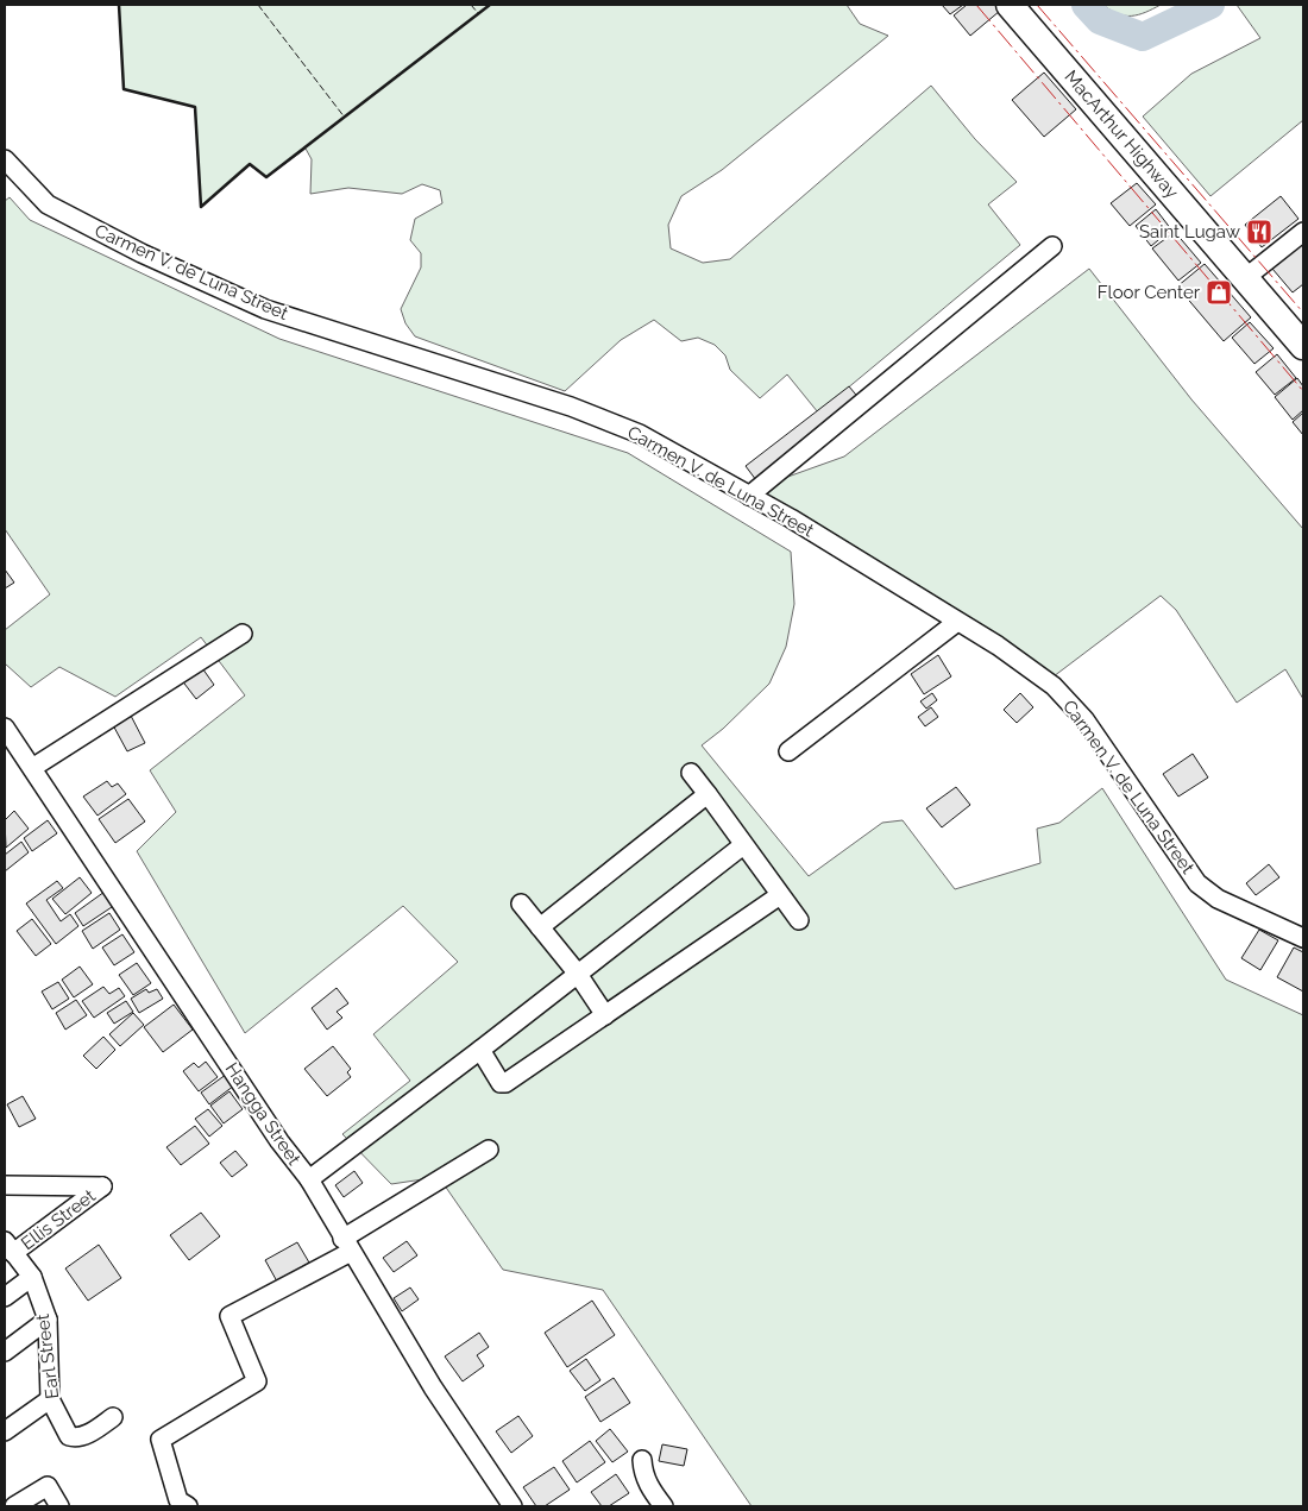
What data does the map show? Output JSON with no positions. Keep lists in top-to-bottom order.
{
  "streets": {
    "highway": ["MacArthur Highway"],
    "street": [
      "Carmen V. de Luna Street",
      "Hangga Street",
      "Ellis Street",
      "Earl Street"
    ]
  },
  "crossings": [
    ["Ellis Street", "Earl Street"]
  ],
  "places": {
    "restaurant": ["Saint Lugaw"],
    "shop": ["Floor Center"]
  }
}
